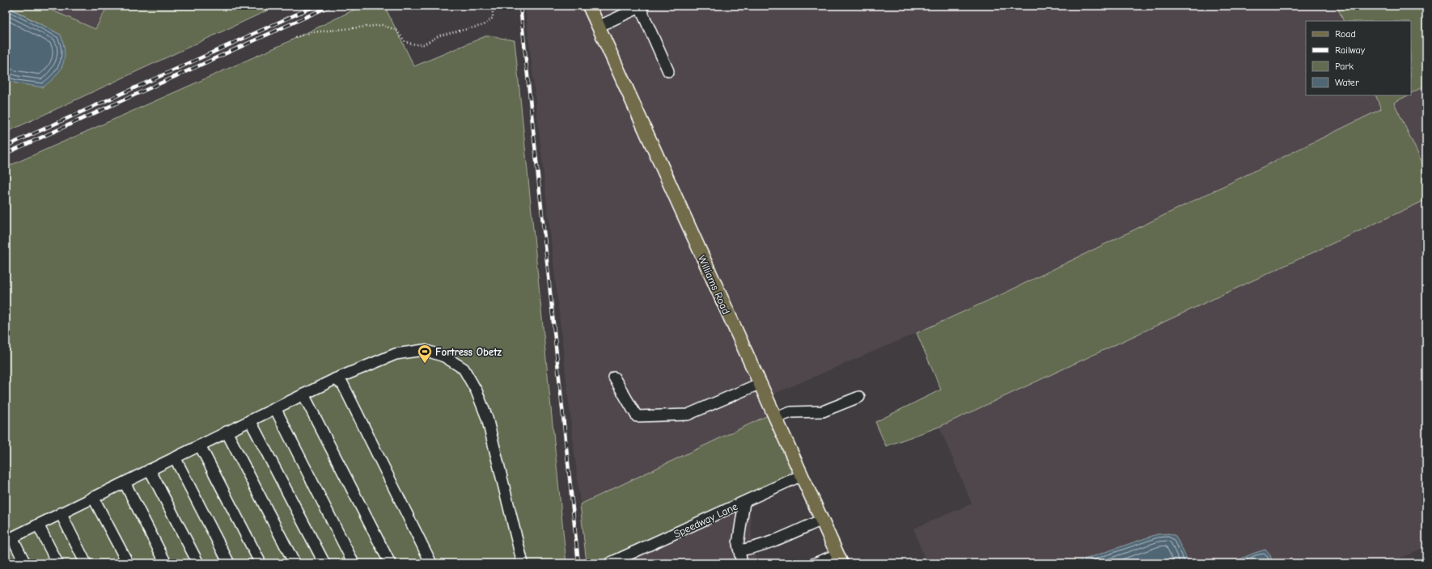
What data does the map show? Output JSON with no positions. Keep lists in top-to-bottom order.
{
  "streets": {
    "main road": ["Williams Road"],
    "lane": ["Speedway Lane"]
  },
  "crossings": [
    ["Williams Road", "Speedway Lane"]
  ],
  "places": {
    "sports": ["Fortress Obetz"]
  },
  "legend": [
    "Road",
    "Railway",
    "Park",
    "Water"
  ]
}
